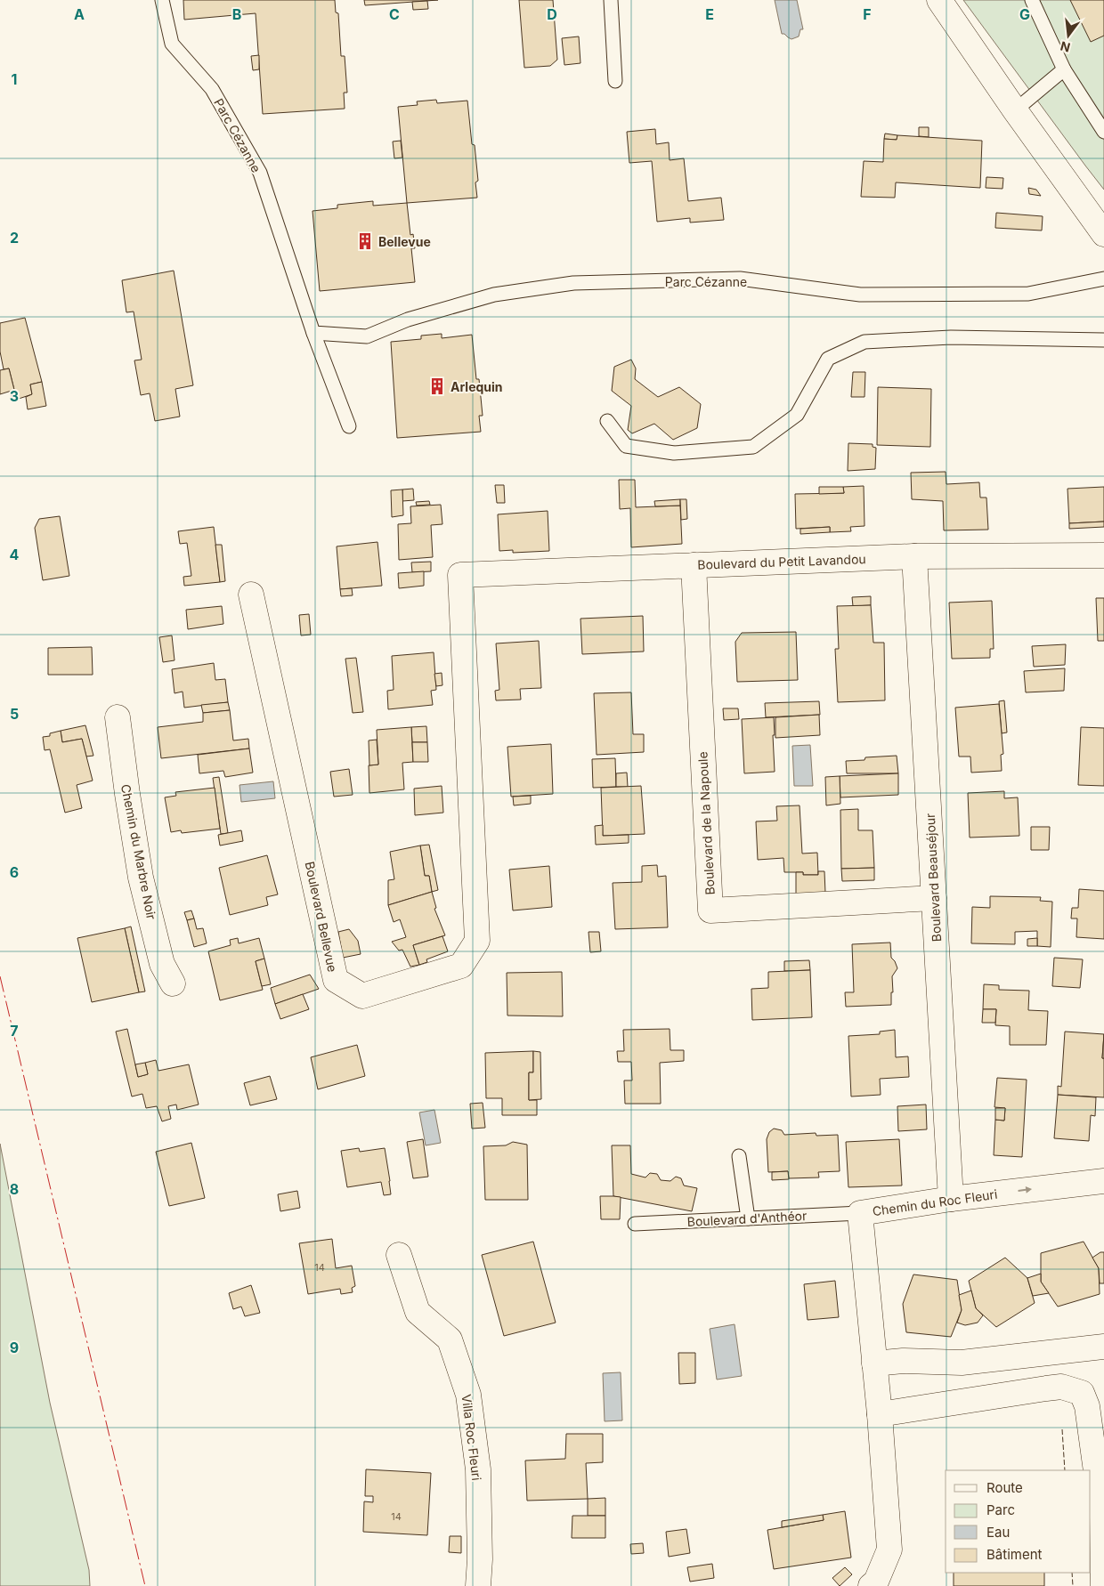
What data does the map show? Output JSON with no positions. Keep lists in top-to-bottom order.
{
  "streets": {
    "street": [
      "Boulevard du Petit Lavandou",
      "Boulevard de la Napoule",
      "Chemin du Marbre Noir",
      "Boulevard Beauséjour",
      "Boulevard Bellevue",
      "Chemin du Roc Fleuri",
      "Villa Roc Fleuri"
    ],
    "lane": ["Parc Cézanne", "Boulevard d'Anthéor"]
  },
  "crossings": [
    ["Boulevard du Petit Lavandou", "Boulevard de la Napoule"],
    ["Boulevard du Petit Lavandou", "Boulevard Beauséjour"],
    ["Boulevard du Petit Lavandou", "Boulevard Bellevue"],
    ["Boulevard de la Napoule", "Boulevard Beauséjour"],
    ["Boulevard Beauséjour", "Chemin du Roc Fleuri"],
    ["Chemin du Roc Fleuri", "Boulevard d'Anthéor"]
  ],
  "places": {
    "building": ["Bellevue", "Arlequin"]
  },
  "house_numbers": ["14", "14"],
  "legend": [
    "Route",
    "Parc",
    "Eau",
    "Bâtiment"
  ],
  "north": "bottom",
  "grid": {
    "columns": [
      "A",
      "B",
      "C",
      "D",
      "E",
      "F",
      "G"
    ],
    "rows": [
      "1",
      "2",
      "3",
      "4",
      "5",
      "6",
      "7",
      "8",
      "9"
    ]
  }
}
